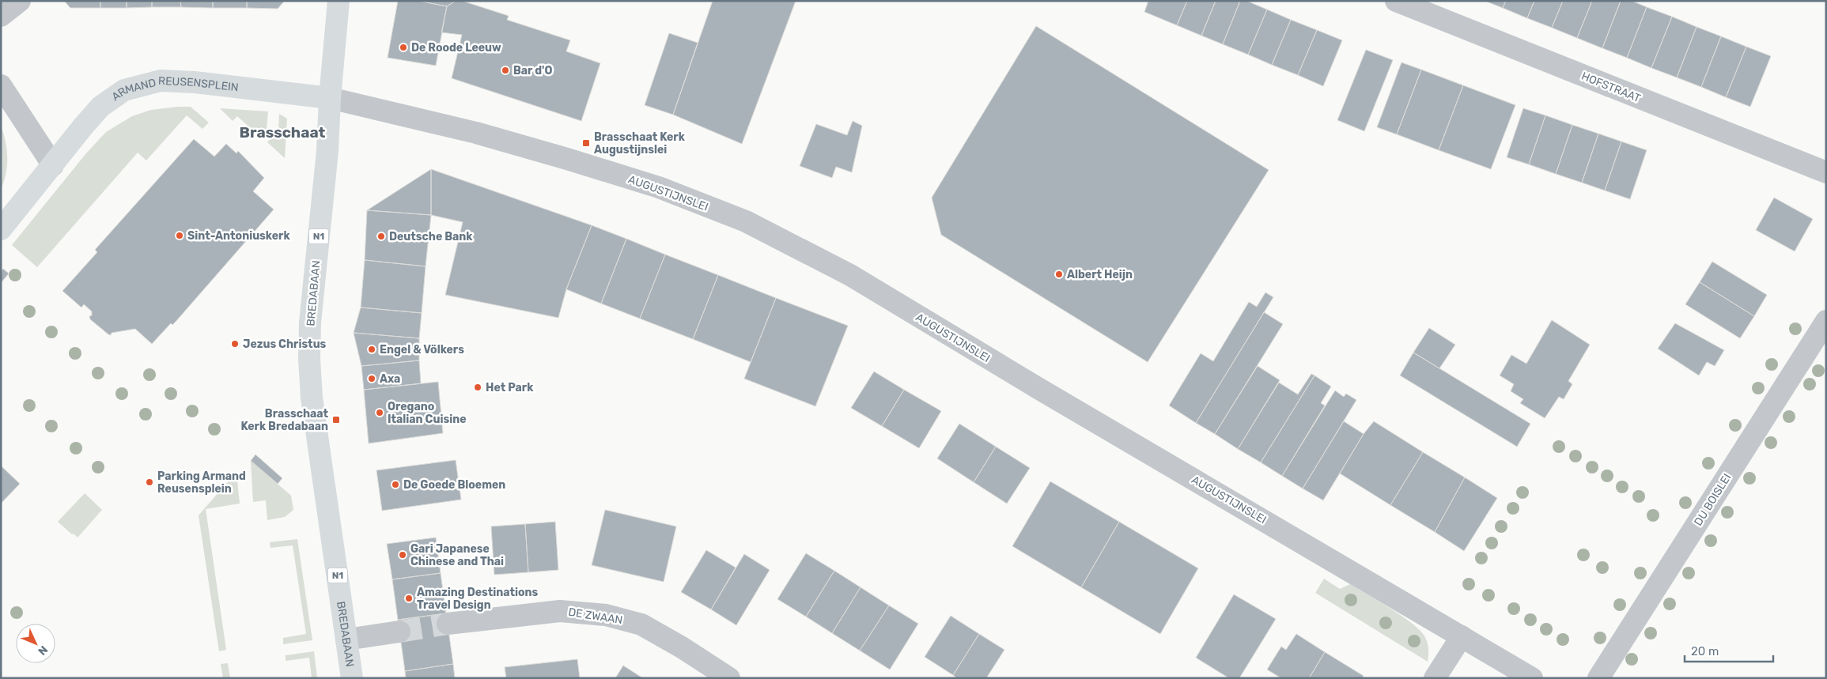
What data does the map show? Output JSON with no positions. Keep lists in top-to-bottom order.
{
  "streets": {
    "main road": ["ARMAND REUSENSPLEIN", "N1", "BREDABAAN"],
    "street": [
      "HOFSTRAAT",
      "AUGUSTIJNSLEI",
      "DU BOISLEI",
      "DE ZWAAN"
    ]
  },
  "crossings": [
    ["ARMAND REUSENSPLEIN", "AUGUSTIJNSLEI"],
    ["ARMAND REUSENSPLEIN", "BREDABAAN"],
    ["AUGUSTIJNSLEI", "BREDABAAN"]
  ],
  "districts": ["Brasschaat"],
  "places": {
    "other": [
      "De Roode Leeuw",
      "Bar d'O",
      "Sint-Antoniuskerk",
      "Deutsche Bank",
      "Albert Heijn",
      "Jezus Christus",
      "Engel & Völkers",
      "Axa",
      "Het Park",
      "Oregano Italian Cuisine",
      "Parking Armand Reusensplein",
      "De Goede Bloemen",
      "Gari Japanese Chinese and Thai",
      "Amazing Destinations Travel Design"
    ],
    "transit": ["Brasschaat Kerk Augustijnslei", "Brasschaat Kerk Bredabaan"]
  },
  "scale_bar": "20 m",
  "north": "bottom right"
}
